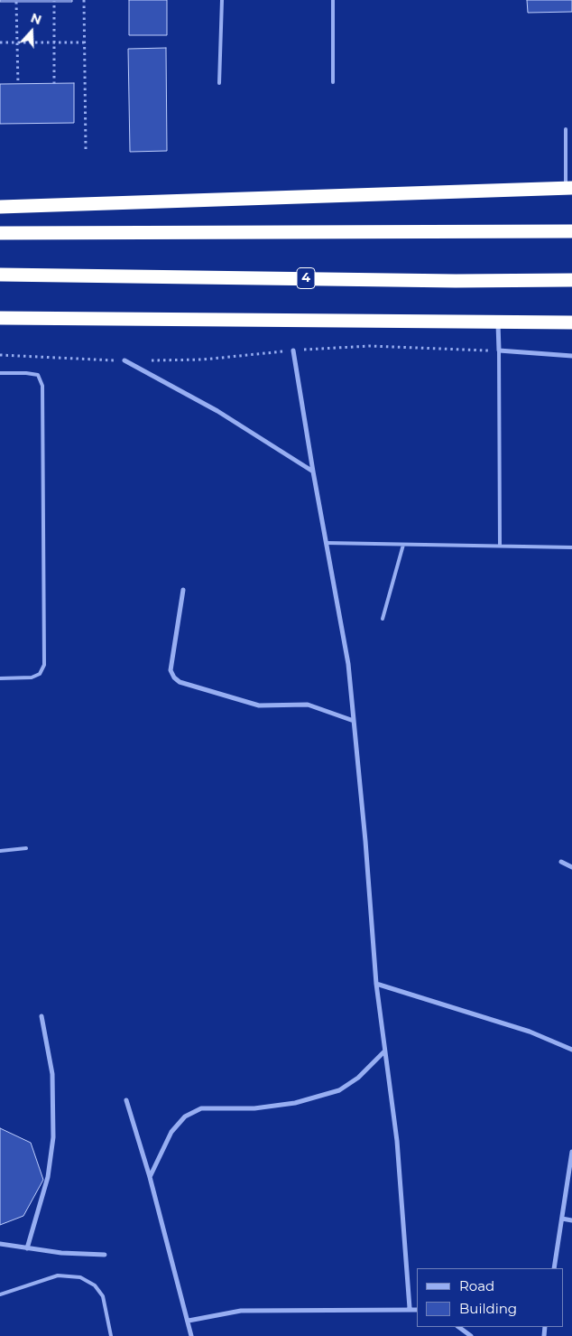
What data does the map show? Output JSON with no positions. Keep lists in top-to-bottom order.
{
  "streets": {
    "highway": ["4"]
  },
  "legend": ["Road", "Building"],
  "north": "top"
}
